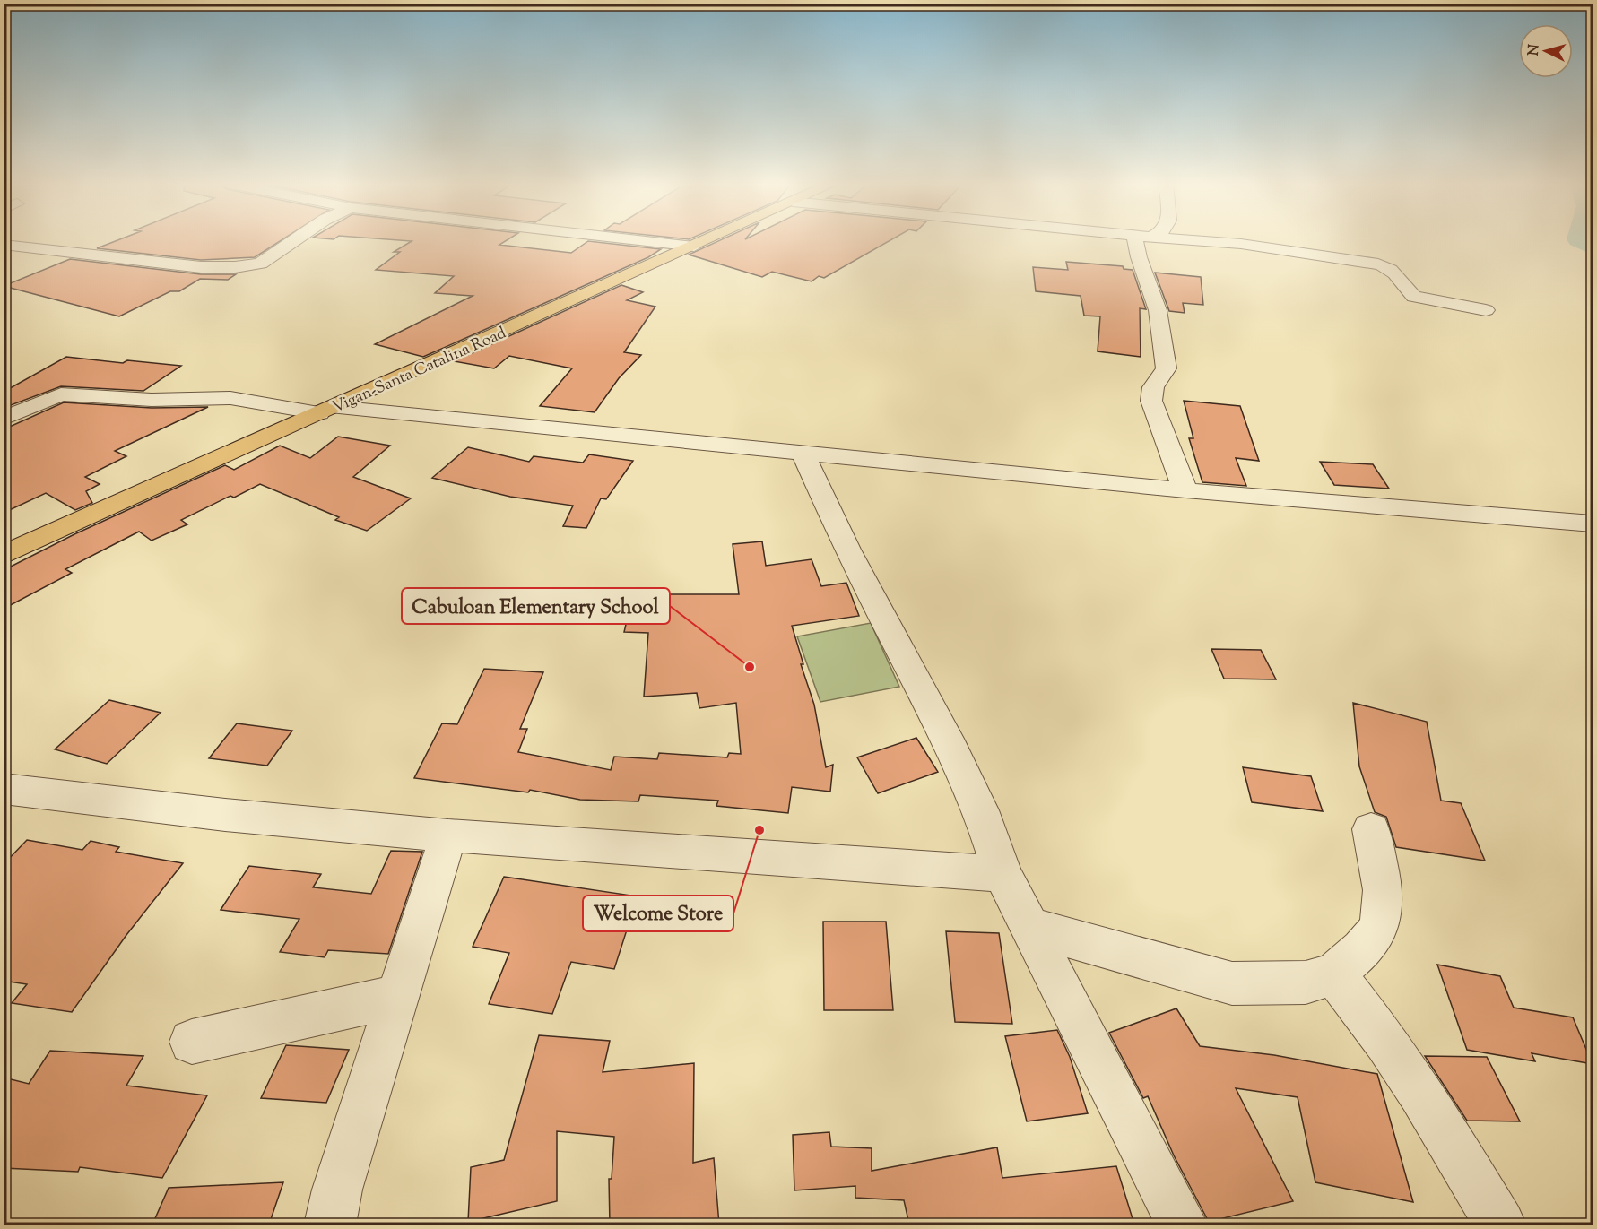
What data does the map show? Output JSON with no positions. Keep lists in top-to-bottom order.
{
  "streets": {
    "main road": ["Vigan-Santa Catalina Road"]
  },
  "places": ["Cabuloan Elementary School", "Welcome Store"],
  "north": "left"
}
